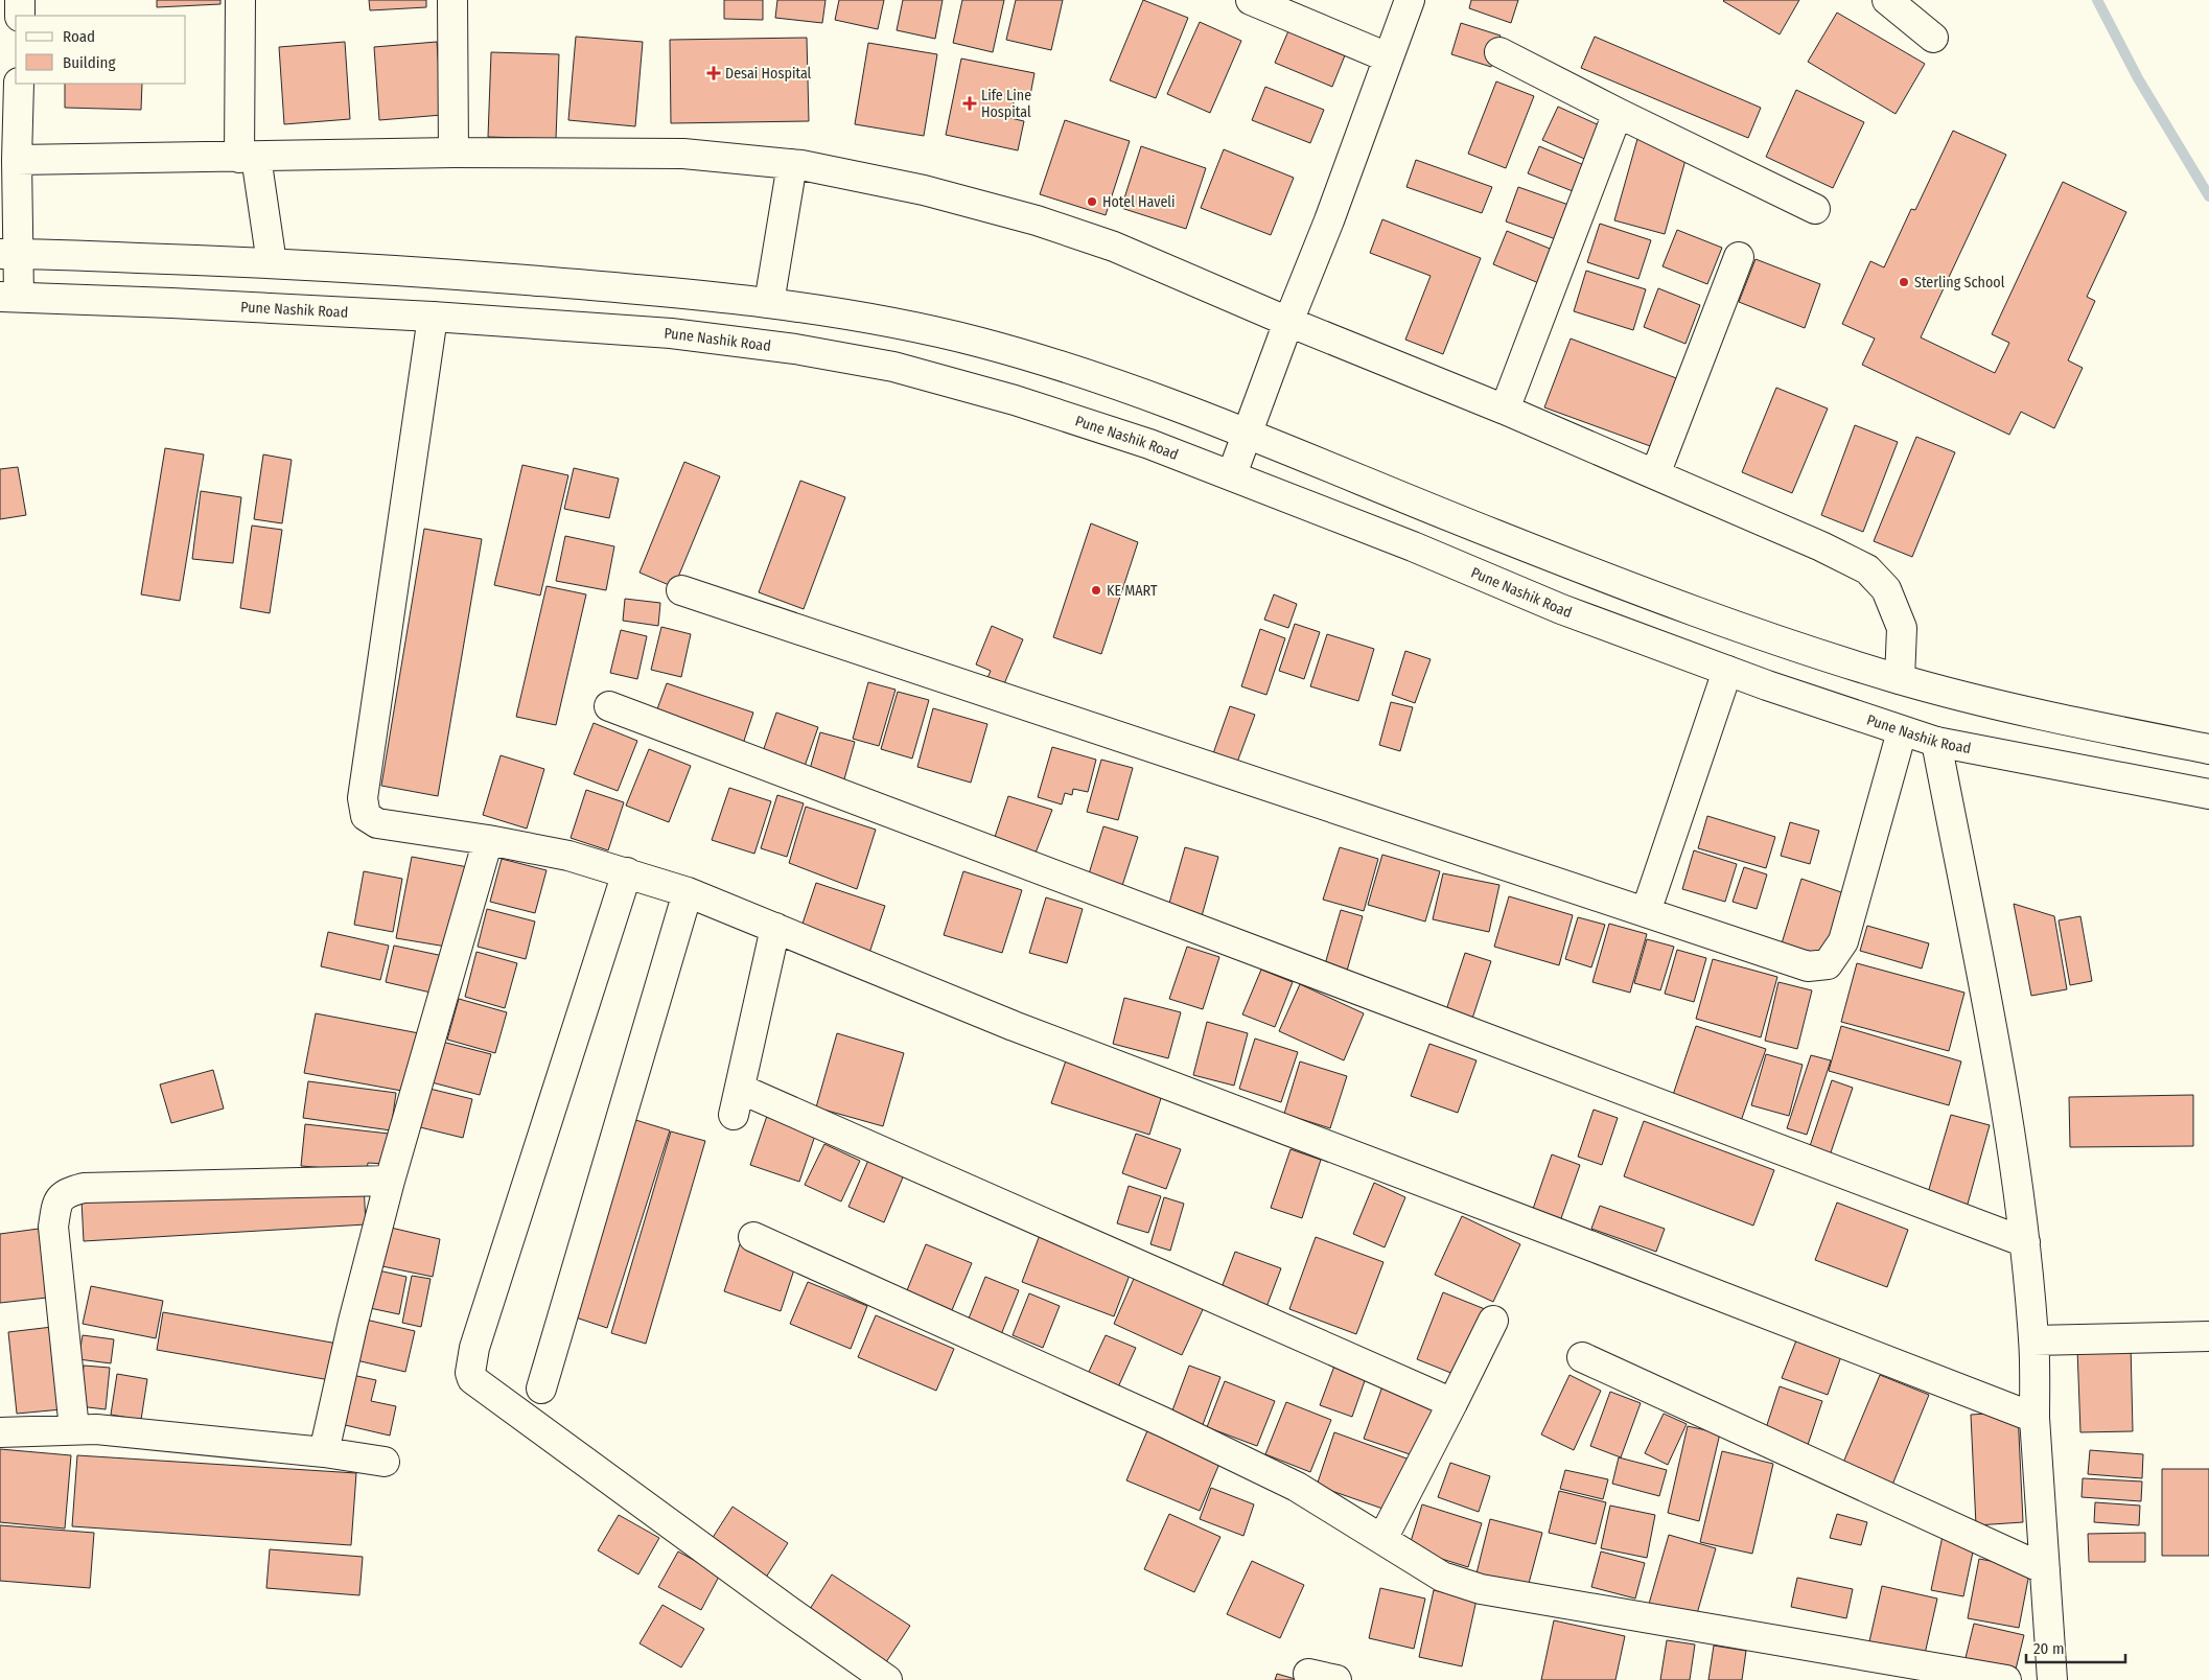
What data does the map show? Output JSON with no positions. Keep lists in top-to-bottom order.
{
  "streets": {
    "main road": ["Pune Nashik Road"]
  },
  "places": {
    "health": ["Desai Hospital", "Life Line Hospital"],
    "other": ["Hotel Haveli", "Sterling School", "KE MART"]
  },
  "legend": ["Road", "Building"],
  "scale_bar": "20 m"
}
